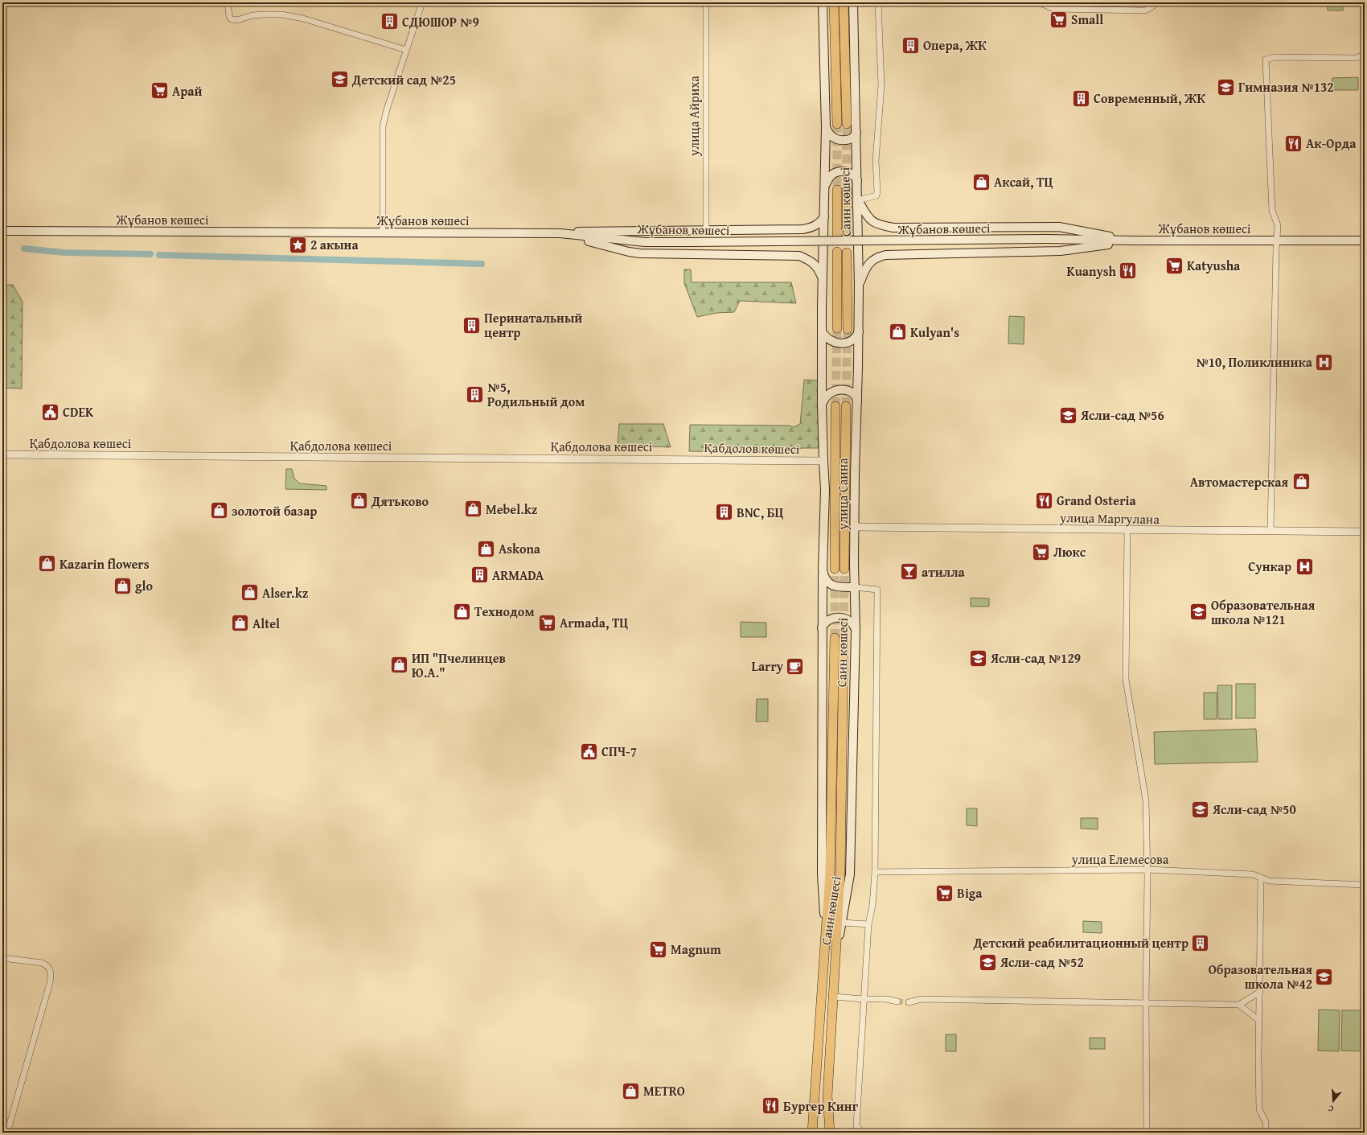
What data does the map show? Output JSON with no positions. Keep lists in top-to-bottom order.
{
  "streets": {
    "main road": ["Саин көшесі", "Жұбанов көшесі", "улица Саина"],
    "street": [
      "улица Айриха",
      "Қабдолова көшесі",
      "Қабдолов көшесі",
      "улица Маргулана",
      "улица Елемесова"
    ]
  },
  "crossings": [
    ["Саин көшесі", "Қабдолов көшесі"],
    ["Саин көшесі", "улица Саина"],
    ["Қабдолова көшесі", "Қабдолов көшесі"],
    ["улица Саина", "улица Маргулана"]
  ],
  "places": {
    "supermarket": [
      "Small",
      "Арай",
      "Katyusha",
      "Люкс",
      "Armada, ТЦ",
      "Biga",
      "Magnum"
    ],
    "building": [
      "СДЮШОР №9",
      "Опера, ЖК",
      "Современный, ЖК",
      "Перинатальный центр",
      "№5, Родильный дом",
      "BNC, БЦ",
      "ARMADA",
      "Детский реабилитационный центр"
    ],
    "school or university": [
      "Детский сад №25",
      "Гимназия №132",
      "Ясли-сад №56",
      "Образовательная школа №121",
      "Ясли-сад №129",
      "Ясли-сад №50",
      "Ясли-сад №52",
      "Образовательная школа №42"
    ],
    "restaurant": [
      "Ак-Орда",
      "Kuanysh",
      "Grand Osteria",
      "Бургер Кинг"
    ],
    "shop": [
      "Аксай, ТЦ",
      "Kulyan's",
      "Автомастерская",
      "Дятьково",
      "Mebel.kz",
      "золотой базар",
      "Askona",
      "Kazarin flowers",
      "glo",
      "Alser.kz",
      "Технодом",
      "Altel",
      "ИП \"Пчелинцев Ю.А.\"",
      "METRO"
    ],
    "place": ["2 акына"],
    "hospital": ["№10, Поликлиника", "Сункар"],
    "public building": ["CDEK", "СПЧ-7"],
    "bar": ["атилла"],
    "cafe": ["Larry"]
  },
  "north": "bottom"
}
